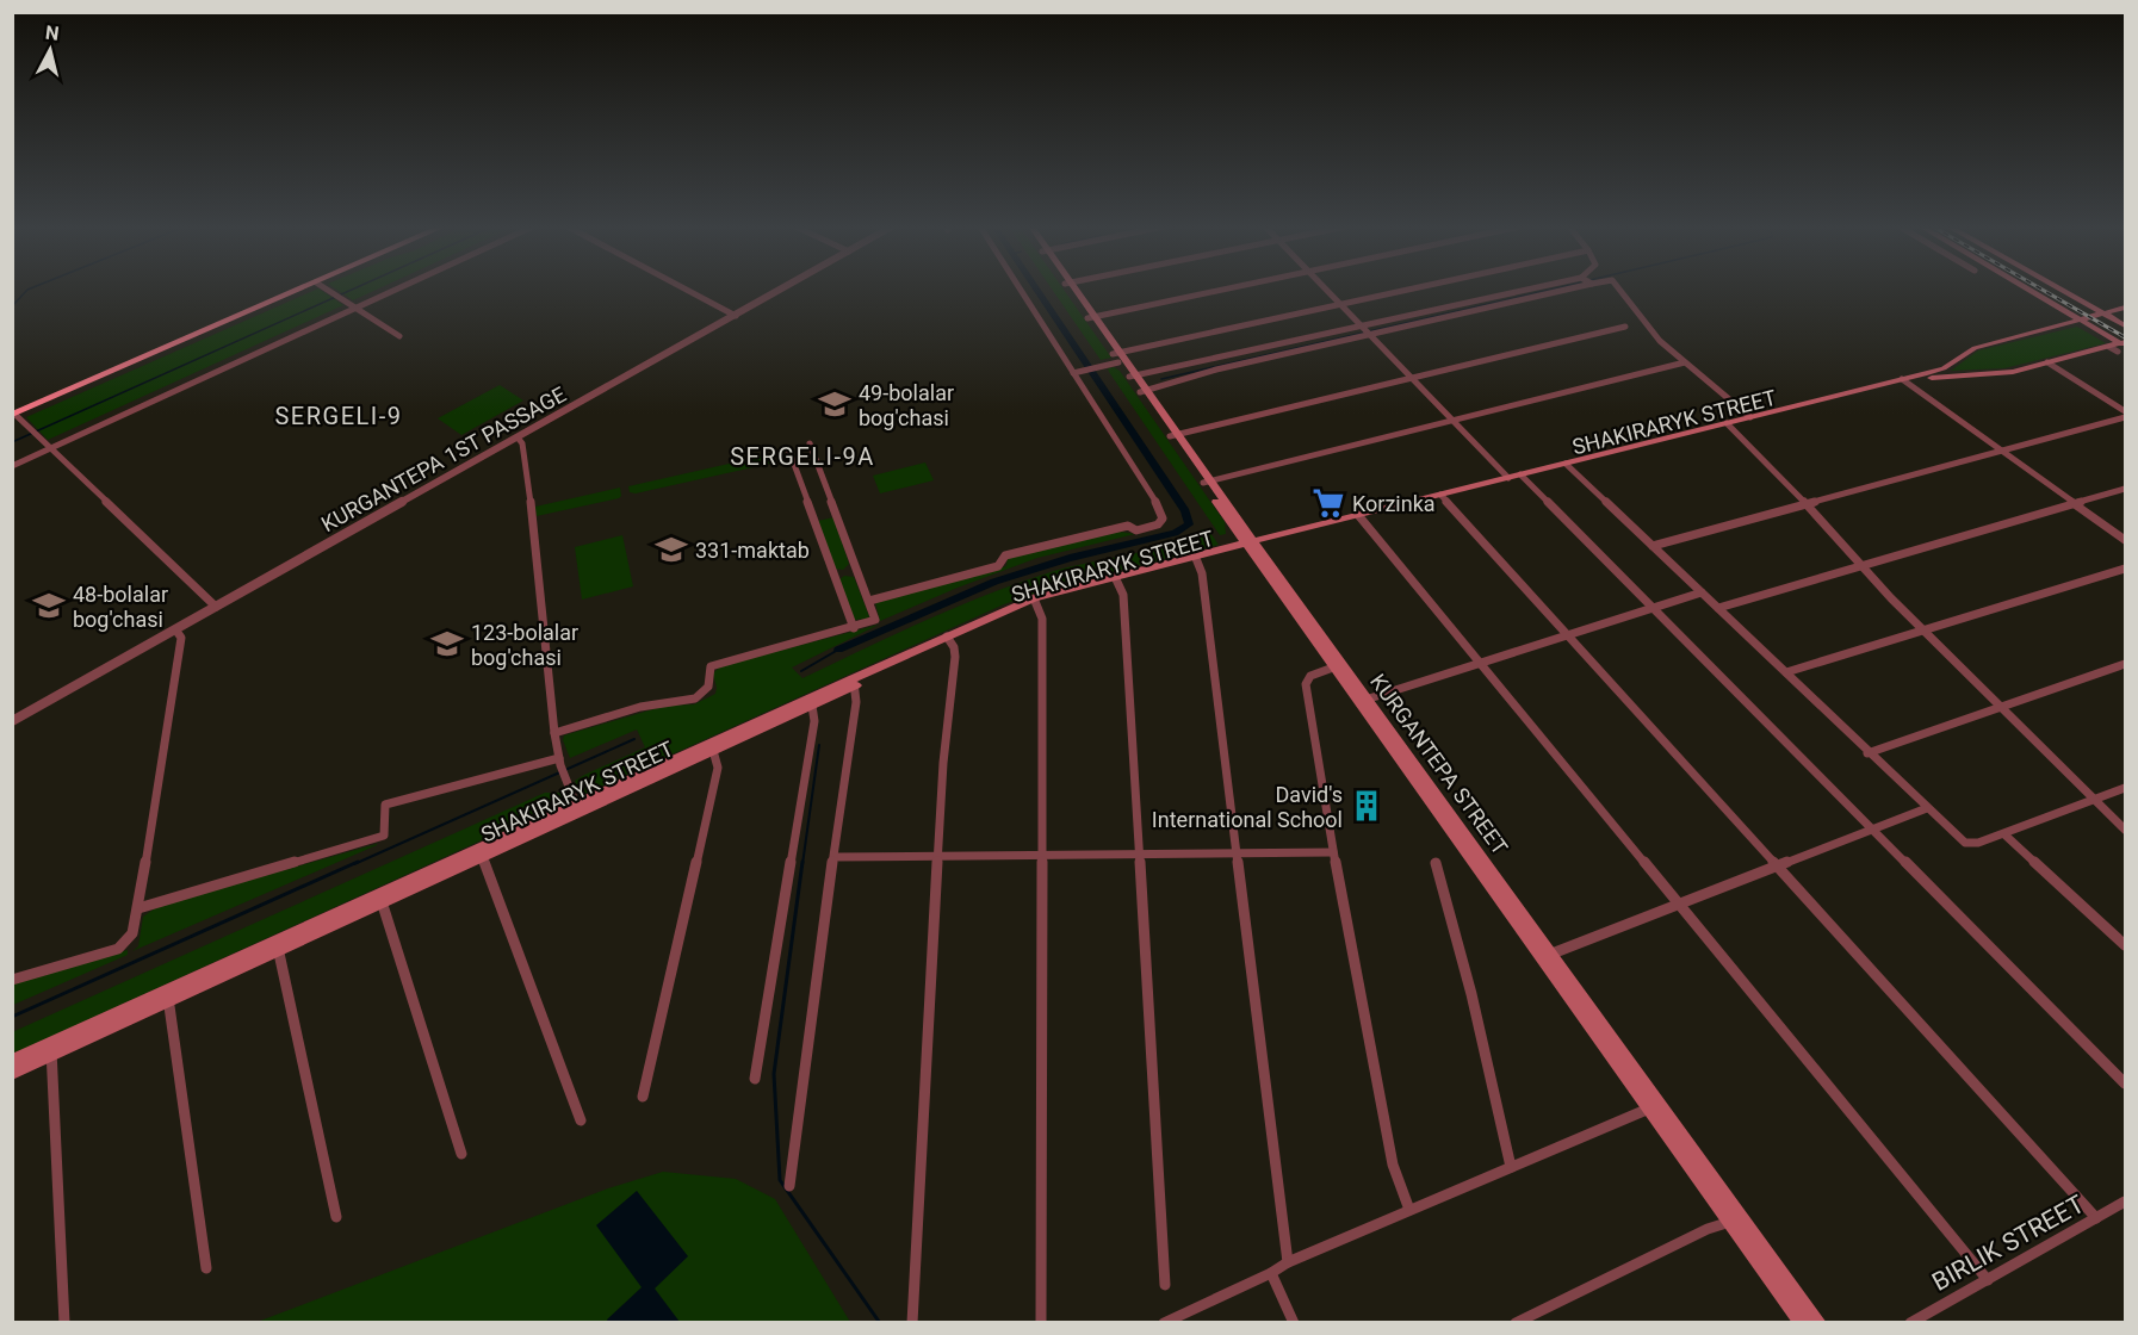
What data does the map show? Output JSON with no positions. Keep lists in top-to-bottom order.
{
  "streets": {
    "main road": ["SHAKIRARYK STREET", "KURGANTEPA STREET"],
    "street": ["KURGANTEPA 1ST PASSAGE", "BIRLIK STREET"]
  },
  "crossings": [
    ["SHAKIRARYK STREET", "KURGANTEPA STREET"]
  ],
  "districts": ["SERGELI-9", "SERGELI-9A"],
  "places": {
    "school or university": [
      "49-bolalar bog'chasi",
      "331-maktab",
      "48-bolalar bog'chasi",
      "123-bolalar bog'chasi"
    ],
    "supermarket": ["Korzinka"],
    "building": ["David's International School"]
  },
  "north": "top"
}
